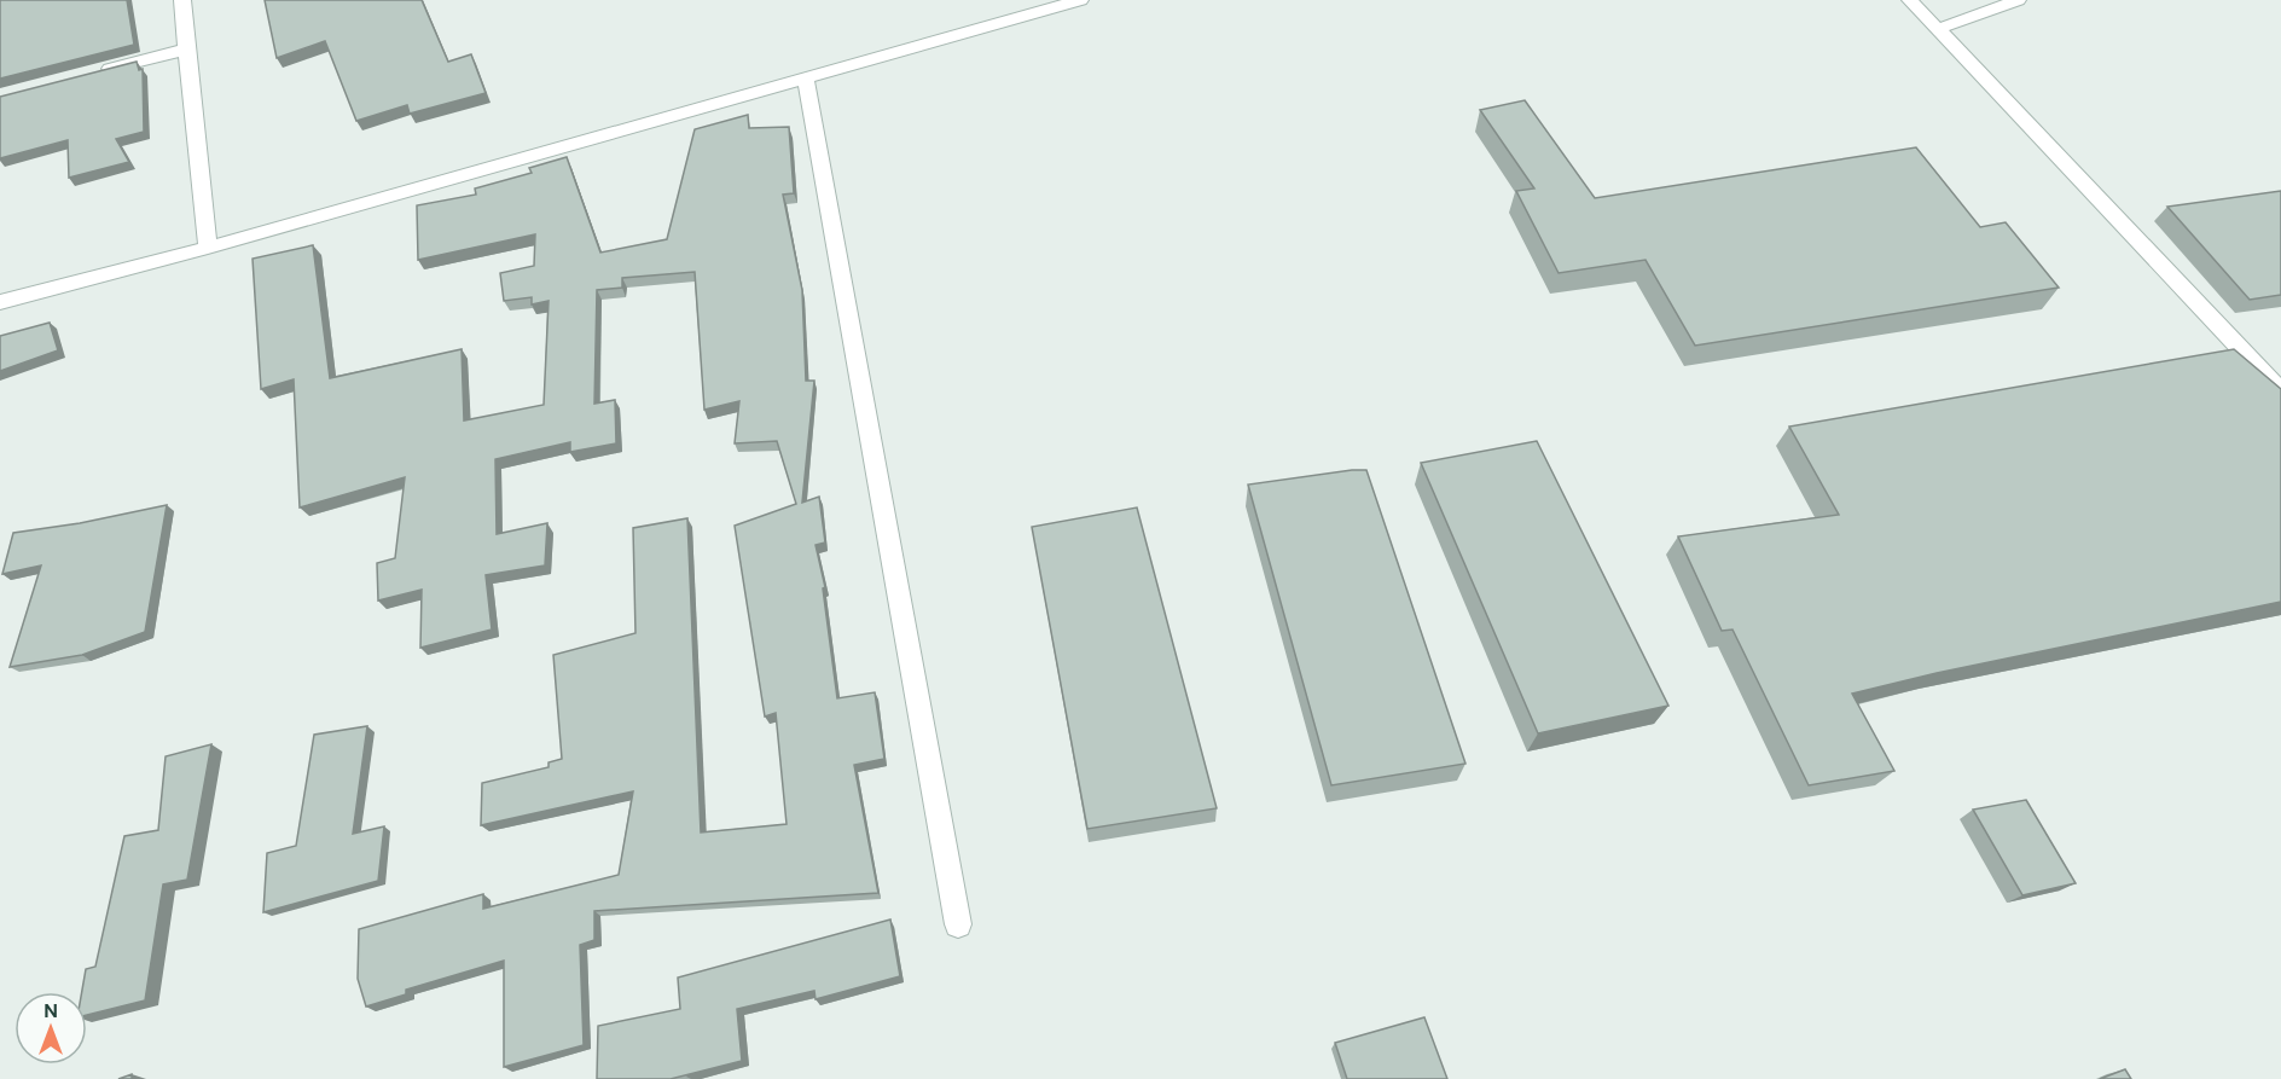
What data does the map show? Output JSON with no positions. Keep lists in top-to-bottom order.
{
  "north": "top"
}
